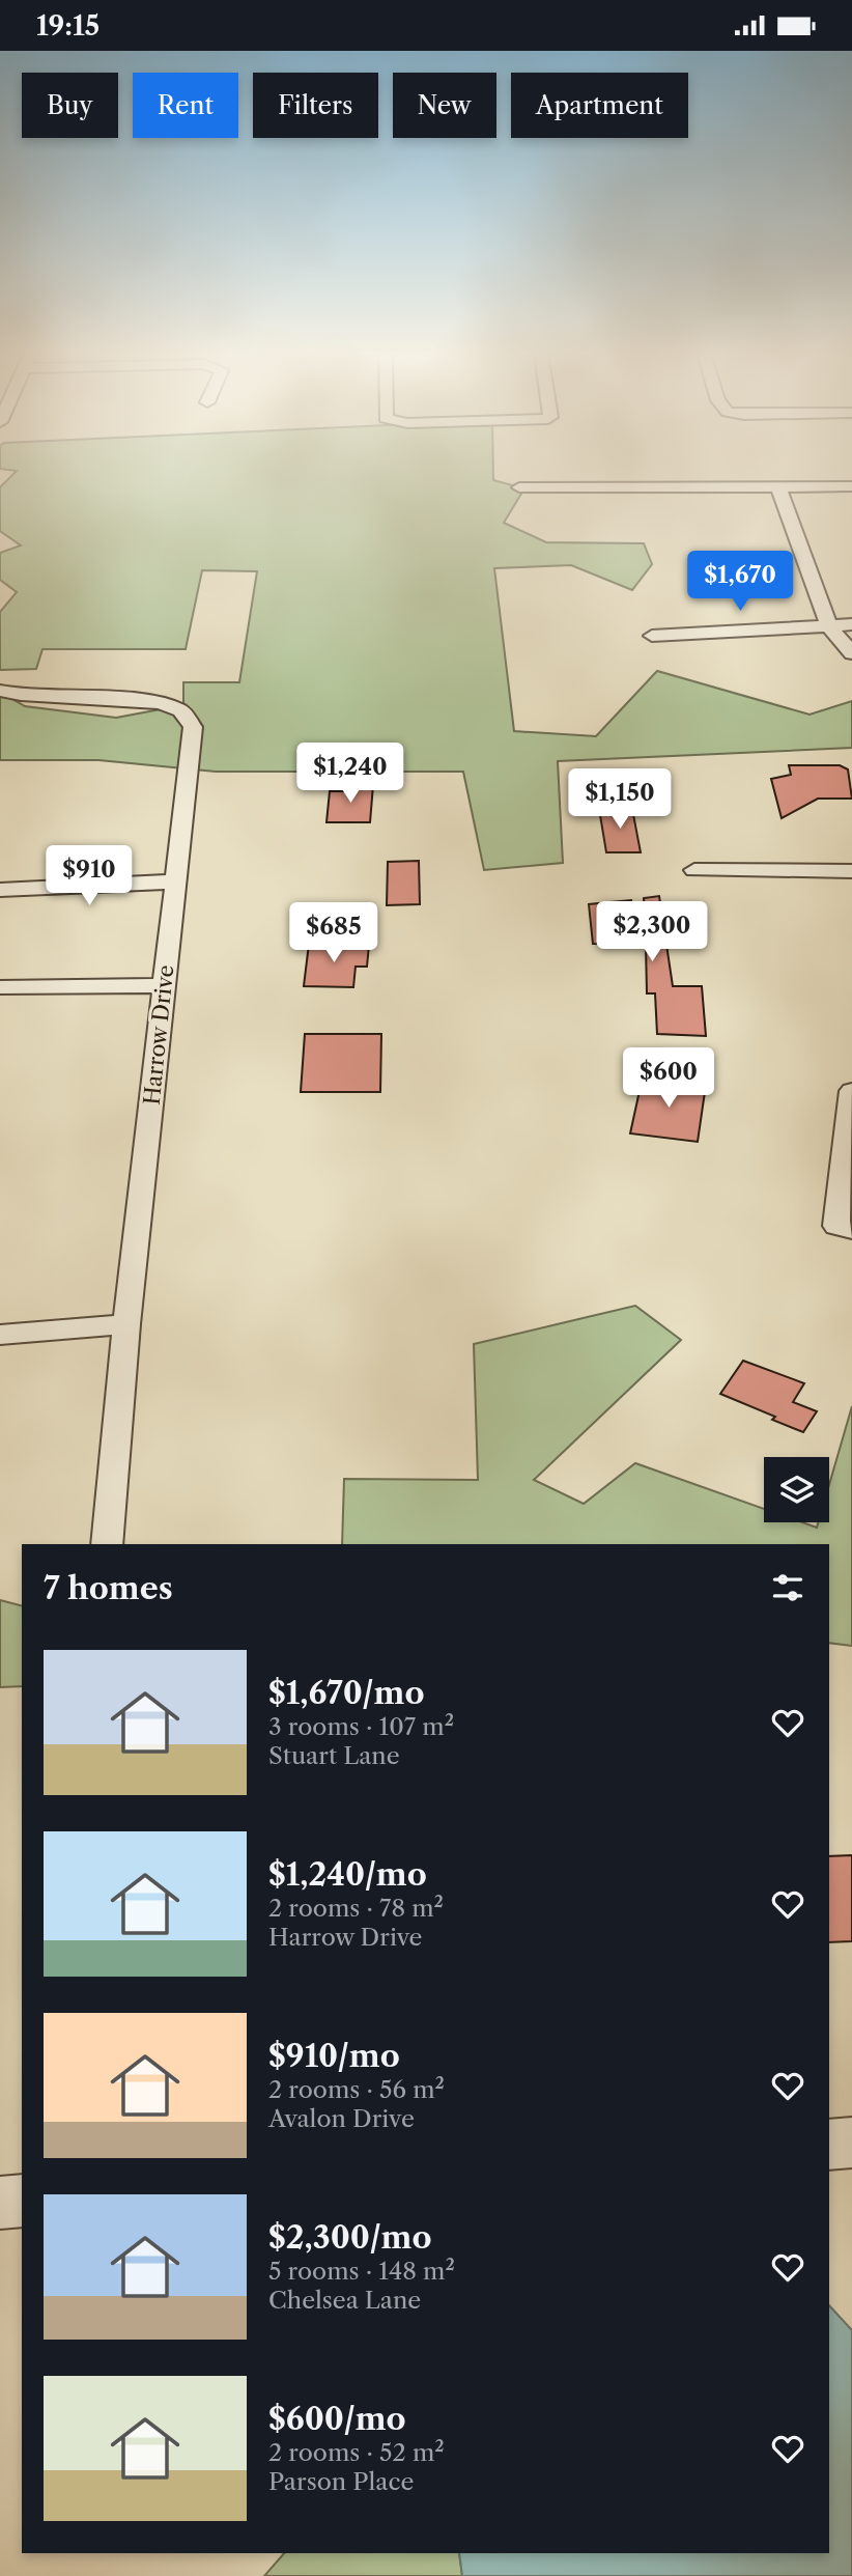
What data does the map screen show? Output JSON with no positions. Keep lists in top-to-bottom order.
{
  "streets": {
    "street": ["Harrow Drive"]
  },
  "page": {
    "status": "19:15",
    "chip": [
      "Buy",
      "Rent",
      "Filters",
      "New",
      "Apartment"
    ],
    "price": [
      "$1,670",
      "$1,240",
      "$1,150",
      "$910",
      "$2,300",
      "$685",
      "$600"
    ],
    "heading": "7 homes",
    "list": [
      {
        "name": "$1,670/mo",
        "note": "3 rooms · 107 m² · Stuart Lane"
      },
      {
        "name": "$1,240/mo",
        "note": "2 rooms · 78 m² · Harrow Drive"
      },
      {
        "name": "$910/mo",
        "note": "2 rooms · 56 m² · Avalon Drive"
      },
      {
        "name": "$2,300/mo",
        "note": "5 rooms · 148 m² · Chelsea Lane"
      },
      {
        "name": "$600/mo",
        "note": "2 rooms · 52 m² · Parson Place"
      }
    ]
  }
}
